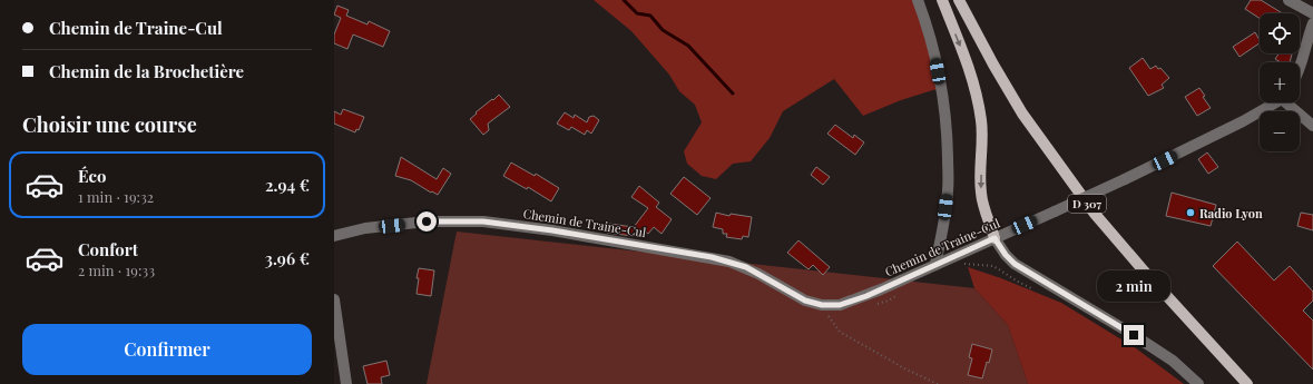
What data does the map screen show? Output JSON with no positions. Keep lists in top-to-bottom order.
{
  "streets": {
    "main road": ["D 307"],
    "street": ["Chemin de Traine-Cul"]
  },
  "places": ["Radio Lyon"],
  "page": {
    "banner": ["Chemin de Traine-Cul", "Chemin de la Brochetière"],
    "map_buttons": ["+", "−"],
    "heading": "Choisir une course",
    "list": [
      {
        "name": "Éco",
        "note": "1 min · 19:32",
        "value": "2.94 €"
      },
      {
        "name": "Confort",
        "note": "2 min · 19:33",
        "value": "3.96 €"
      }
    ],
    "bubble": "2 min",
    "buttons": "Confirmer"
  }
}
